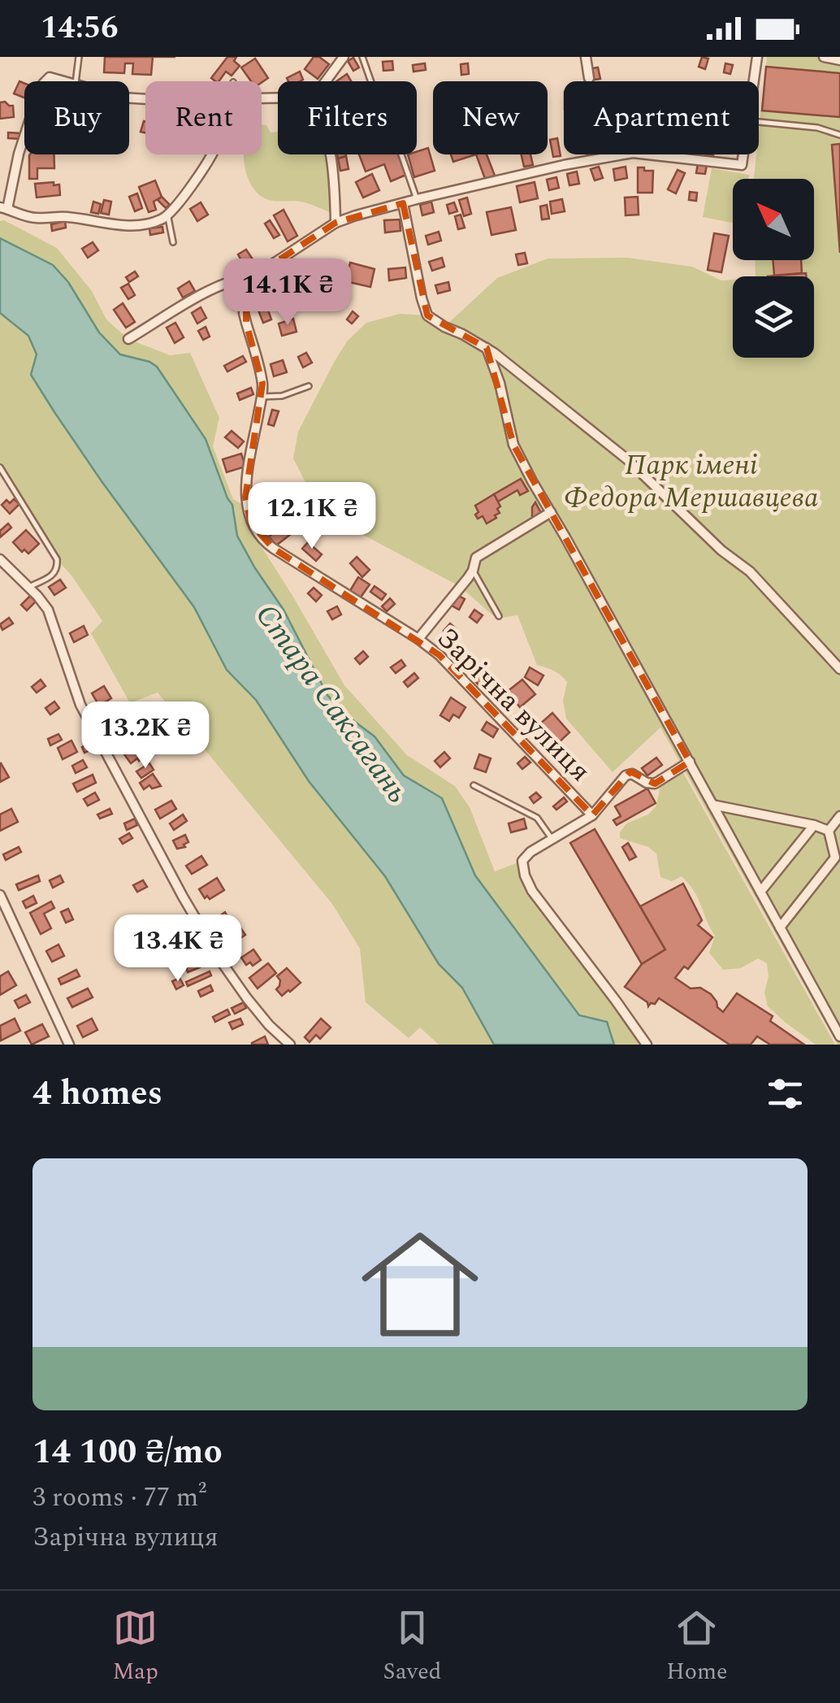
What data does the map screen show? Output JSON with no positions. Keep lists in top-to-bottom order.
{
  "streets": {
    "street": ["Зарічна вулиця"]
  },
  "water": ["Стара Саксагань"],
  "parks": ["Парк імені Федора Мершавцева"],
  "north": "top left",
  "page": {
    "status": "14:56",
    "chip": [
      "Buy",
      "Rent",
      "Filters",
      "New",
      "Apartment"
    ],
    "price": [
      "14.1K ₴",
      "12.1K ₴",
      "13.2K ₴",
      "13.4K ₴"
    ],
    "heading": "4 homes",
    "list": [
      {
        "name": "14 100 ₴/mo",
        "note": "3 rooms · 77 m² · Зарічна вулиця"
      }
    ],
    "tabs": ["Map", "Saved", "Home"]
  }
}
